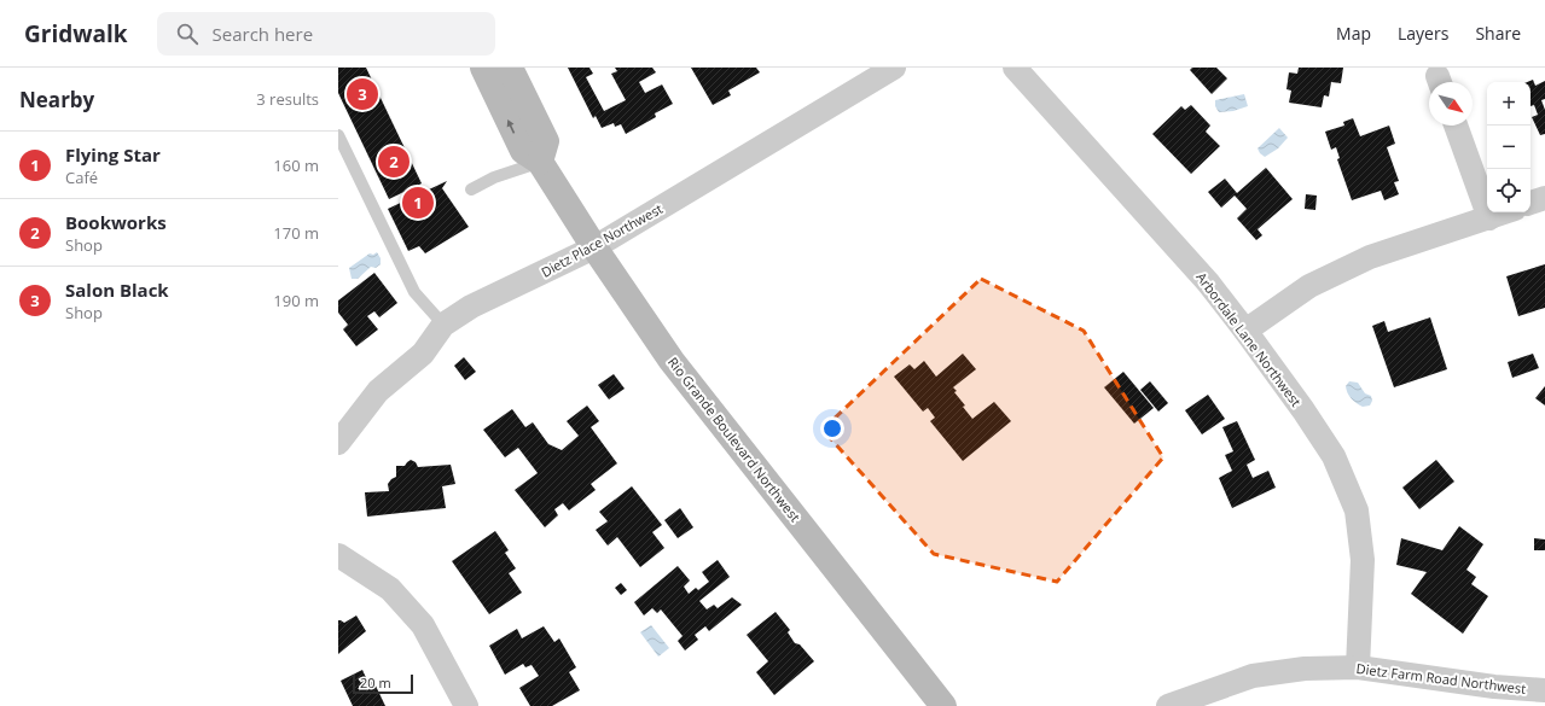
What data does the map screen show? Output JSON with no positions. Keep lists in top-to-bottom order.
{
  "streets": {
    "street": [
      "Dietz Place Northwest",
      "Arbordale Lane Northwest",
      "Rio Grande Boulevard Northwest",
      "Dietz Farm Road Northwest"
    ]
  },
  "crossings": [
    ["Dietz Place Northwest", "Rio Grande Boulevard Northwest"],
    ["Arbordale Lane Northwest", "Dietz Farm Road Northwest"]
  ],
  "scale_bar": "20 m",
  "north": "bottom right",
  "page": {
    "header": "Gridwalk",
    "search": "Search here",
    "nav": ["Map", "Layers", "Share"],
    "heading": ["Nearby", "3 results"],
    "pins": ["3", "2", "1"],
    "map_buttons": ["+", "−"],
    "list": [
      {
        "mark": "1",
        "name": "Flying Star",
        "note": "Café",
        "value": "160 m"
      },
      {
        "mark": "2",
        "name": "Bookworks",
        "note": "Shop",
        "value": "170 m"
      },
      {
        "mark": "3",
        "name": "Salon Black",
        "note": "Shop",
        "value": "190 m"
      }
    ],
    "scale": "20 m"
  }
}
